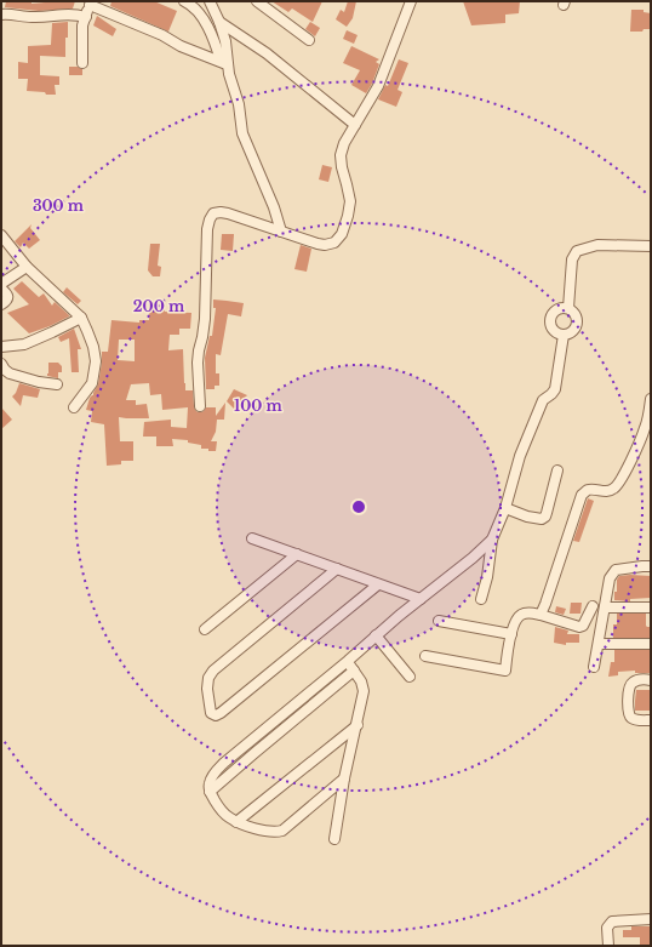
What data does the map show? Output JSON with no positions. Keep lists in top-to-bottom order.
{
  "rings": ["300 m", "200 m", "100 m"]
}
